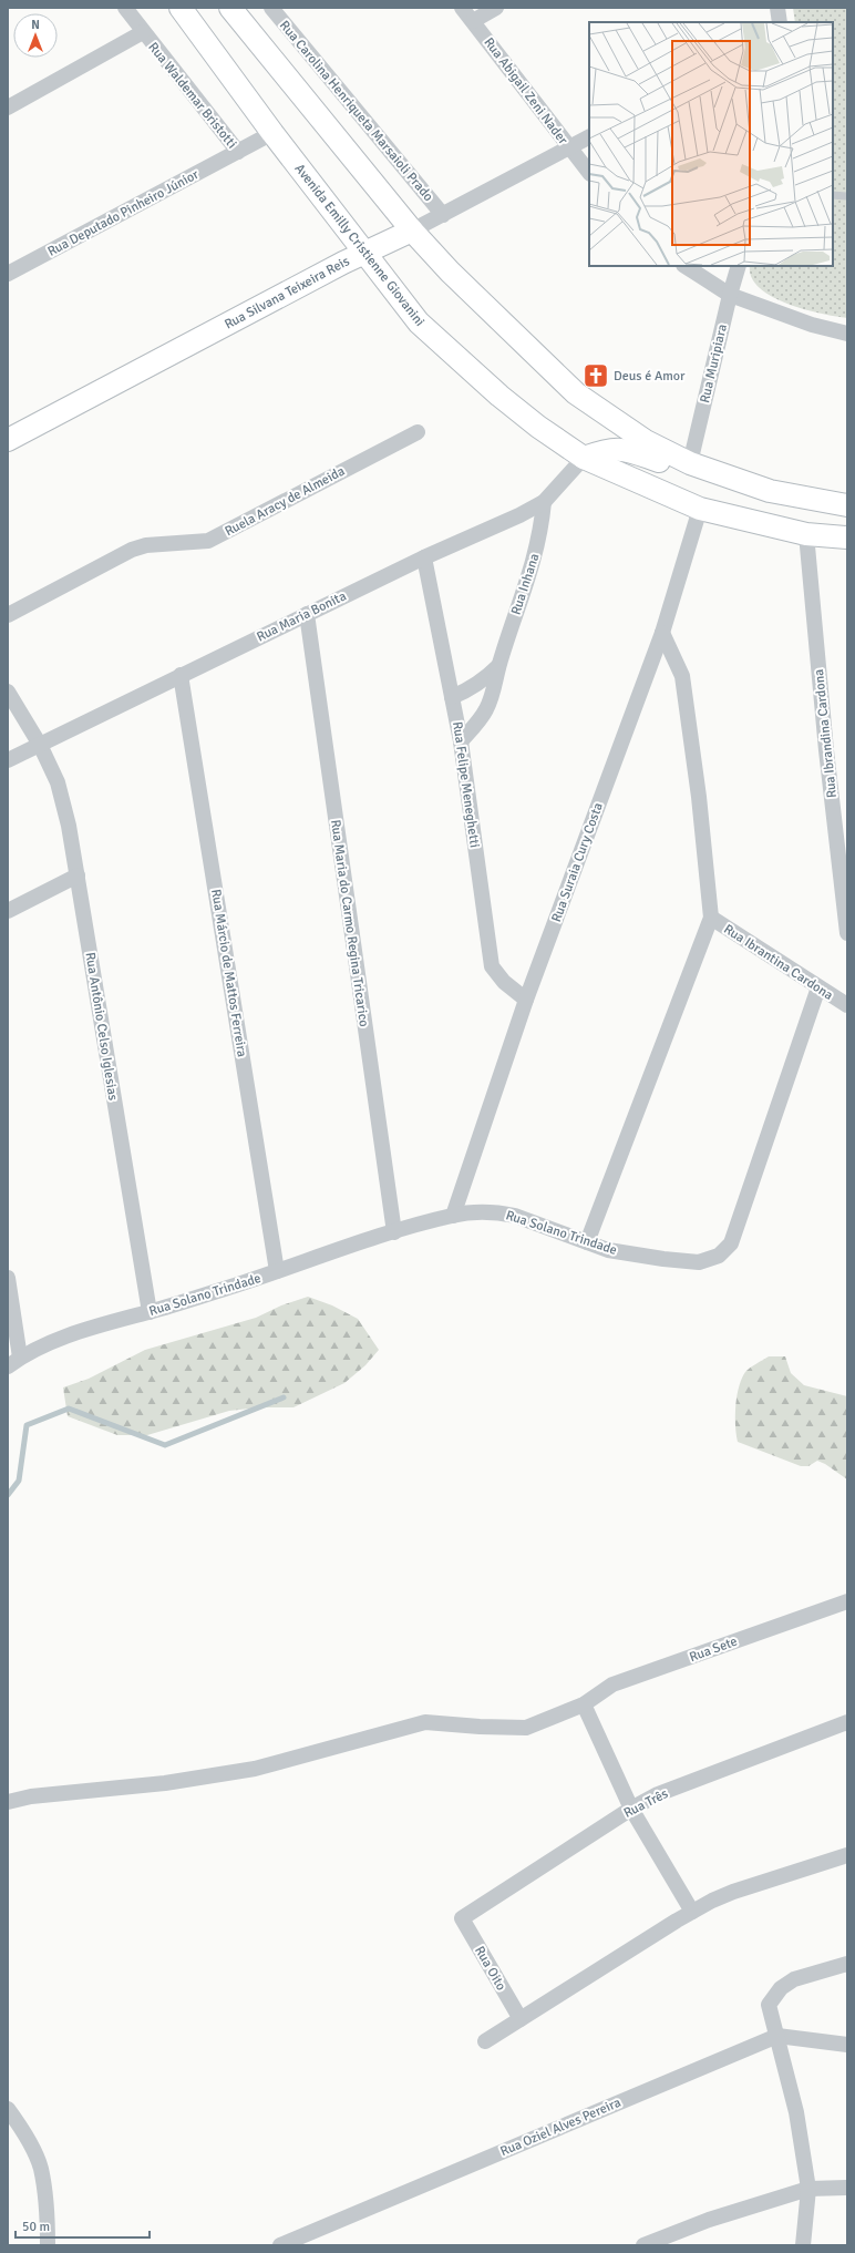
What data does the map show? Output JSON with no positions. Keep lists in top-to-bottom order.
{
  "streets": {
    "main road": ["Avenida Emilly Cristienne Giovanini", "Rua Silvana Teixeira Reis"],
    "street": [
      "Rua Abigail Zeni Nader",
      "Rua Waldemar Bristotti",
      "Rua Carolina Henriqueta Marsaioli Prado",
      "Rua Deputado Pinheiro Júnior",
      "Rua Muripiara",
      "Ruela Aracy de Almeida",
      "Rua Inhana",
      "Rua Maria Bonita",
      "Rua Ibrandina Cardona",
      "Rua Felipe Meneghetti",
      "Rua Suraia Cury Costa",
      "Rua Maria do Carmo Regina Tricarico",
      "Rua Ibrantina Cardona",
      "Rua Márcio de Mattos Ferreira",
      "Rua Antônio Celso Iglesias",
      "Rua Solano Trindade",
      "Rua Sete",
      "Rua Três",
      "Rua Oito",
      "Rua Oziel Alves Pereira"
    ]
  },
  "crossings": [
    ["Rua Abigail Zeni Nader", "Rua Silvana Teixeira Reis"],
    ["Rua Waldemar Bristotti", "Rua Deputado Pinheiro Júnior"],
    ["Rua Waldemar Bristotti", "Avenida Emilly Cristienne Giovanini"],
    ["Rua Carolina Henriqueta Marsaioli Prado", "Rua Silvana Teixeira Reis"],
    ["Avenida Emilly Cristienne Giovanini", "Rua Silvana Teixeira Reis"],
    ["Avenida Emilly Cristienne Giovanini", "Rua Maria Bonita"],
    ["Avenida Emilly Cristienne Giovanini", "Rua Ibrandina Cardona"],
    ["Avenida Emilly Cristienne Giovanini", "Rua Suraia Cury Costa"],
    ["Rua Inhana", "Rua Maria Bonita"],
    ["Rua Inhana", "Rua Felipe Meneghetti"],
    ["Rua Maria Bonita", "Rua Felipe Meneghetti"],
    ["Rua Maria Bonita", "Rua Maria do Carmo Regina Tricarico"],
    ["Rua Maria Bonita", "Rua Márcio de Mattos Ferreira"],
    ["Rua Maria Bonita", "Rua Antônio Celso Iglesias"],
    ["Rua Felipe Meneghetti", "Rua Suraia Cury Costa"],
    ["Rua Suraia Cury Costa", "Rua Solano Trindade"],
    ["Rua Maria do Carmo Regina Tricarico", "Rua Solano Trindade"],
    ["Rua Ibrantina Cardona", "Rua Solano Trindade"],
    ["Rua Márcio de Mattos Ferreira", "Rua Solano Trindade"],
    ["Rua Antônio Celso Iglesias", "Rua Solano Trindade"],
    ["Rua Três", "Rua Oito"]
  ],
  "places": {
    "church": ["Deus é Amor"]
  },
  "scale_bar": "50 m",
  "north": "top"
}
